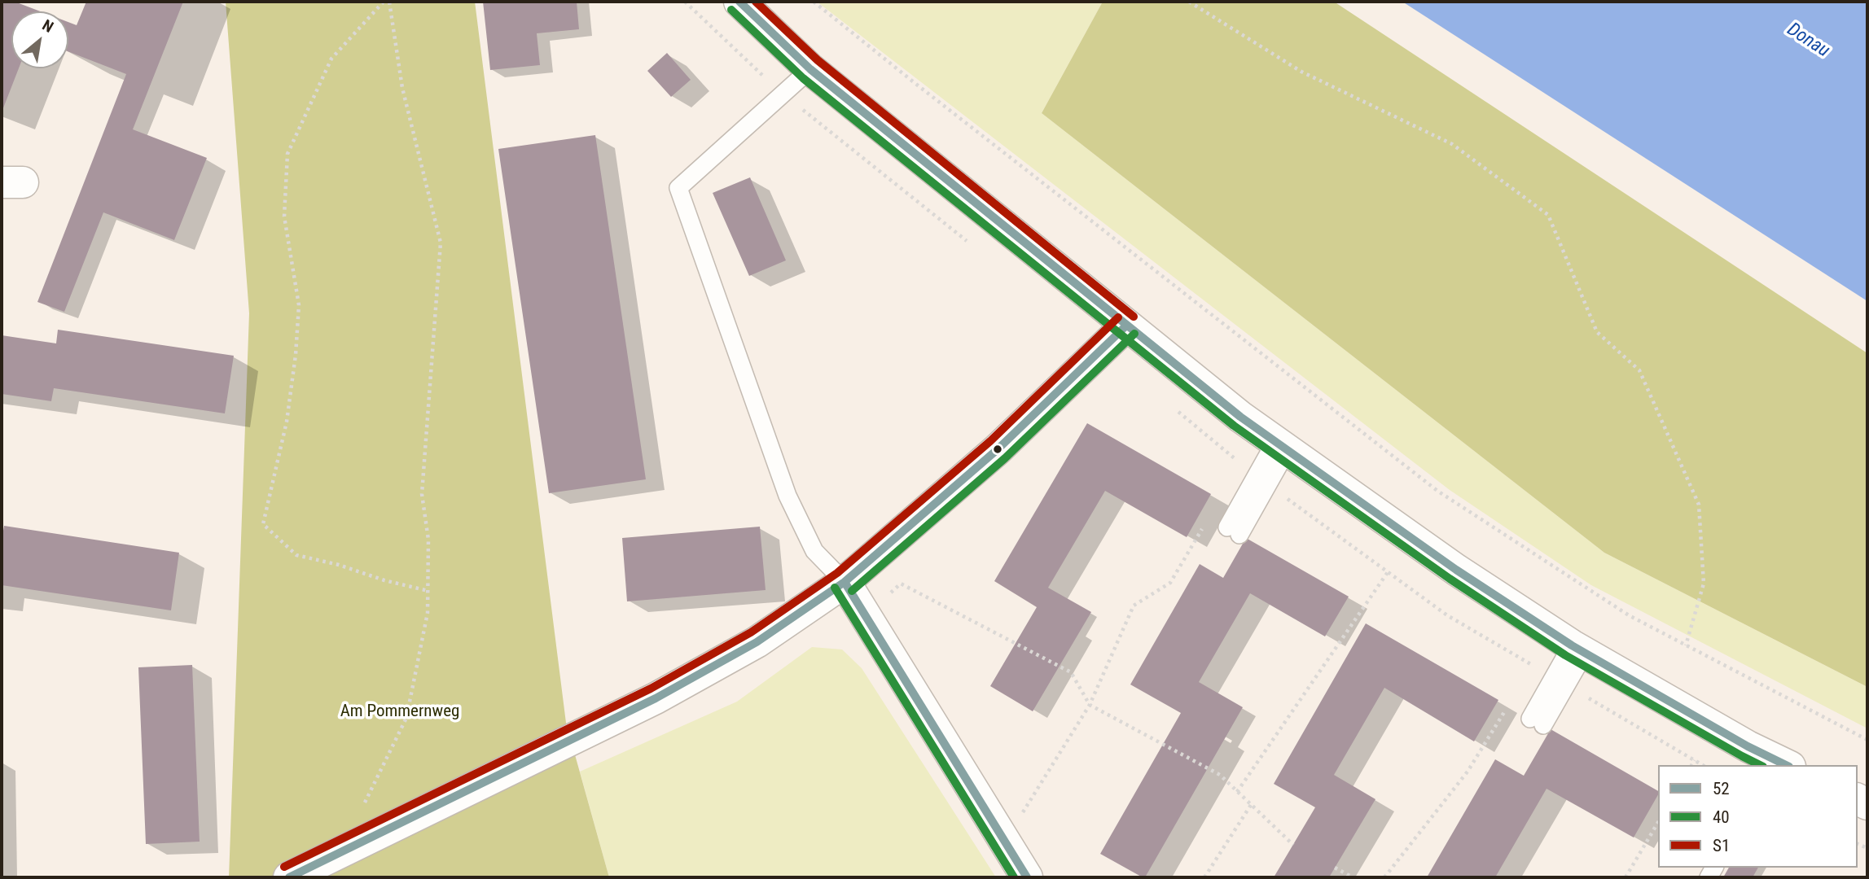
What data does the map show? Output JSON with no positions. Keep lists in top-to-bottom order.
{
  "water": ["Donau"],
  "parks": ["Am Pommernweg"],
  "lines": ["transit line 52", "transit line S1", "transit line 40"],
  "legend": ["52", "40", "S1"],
  "north": "top right"
}
